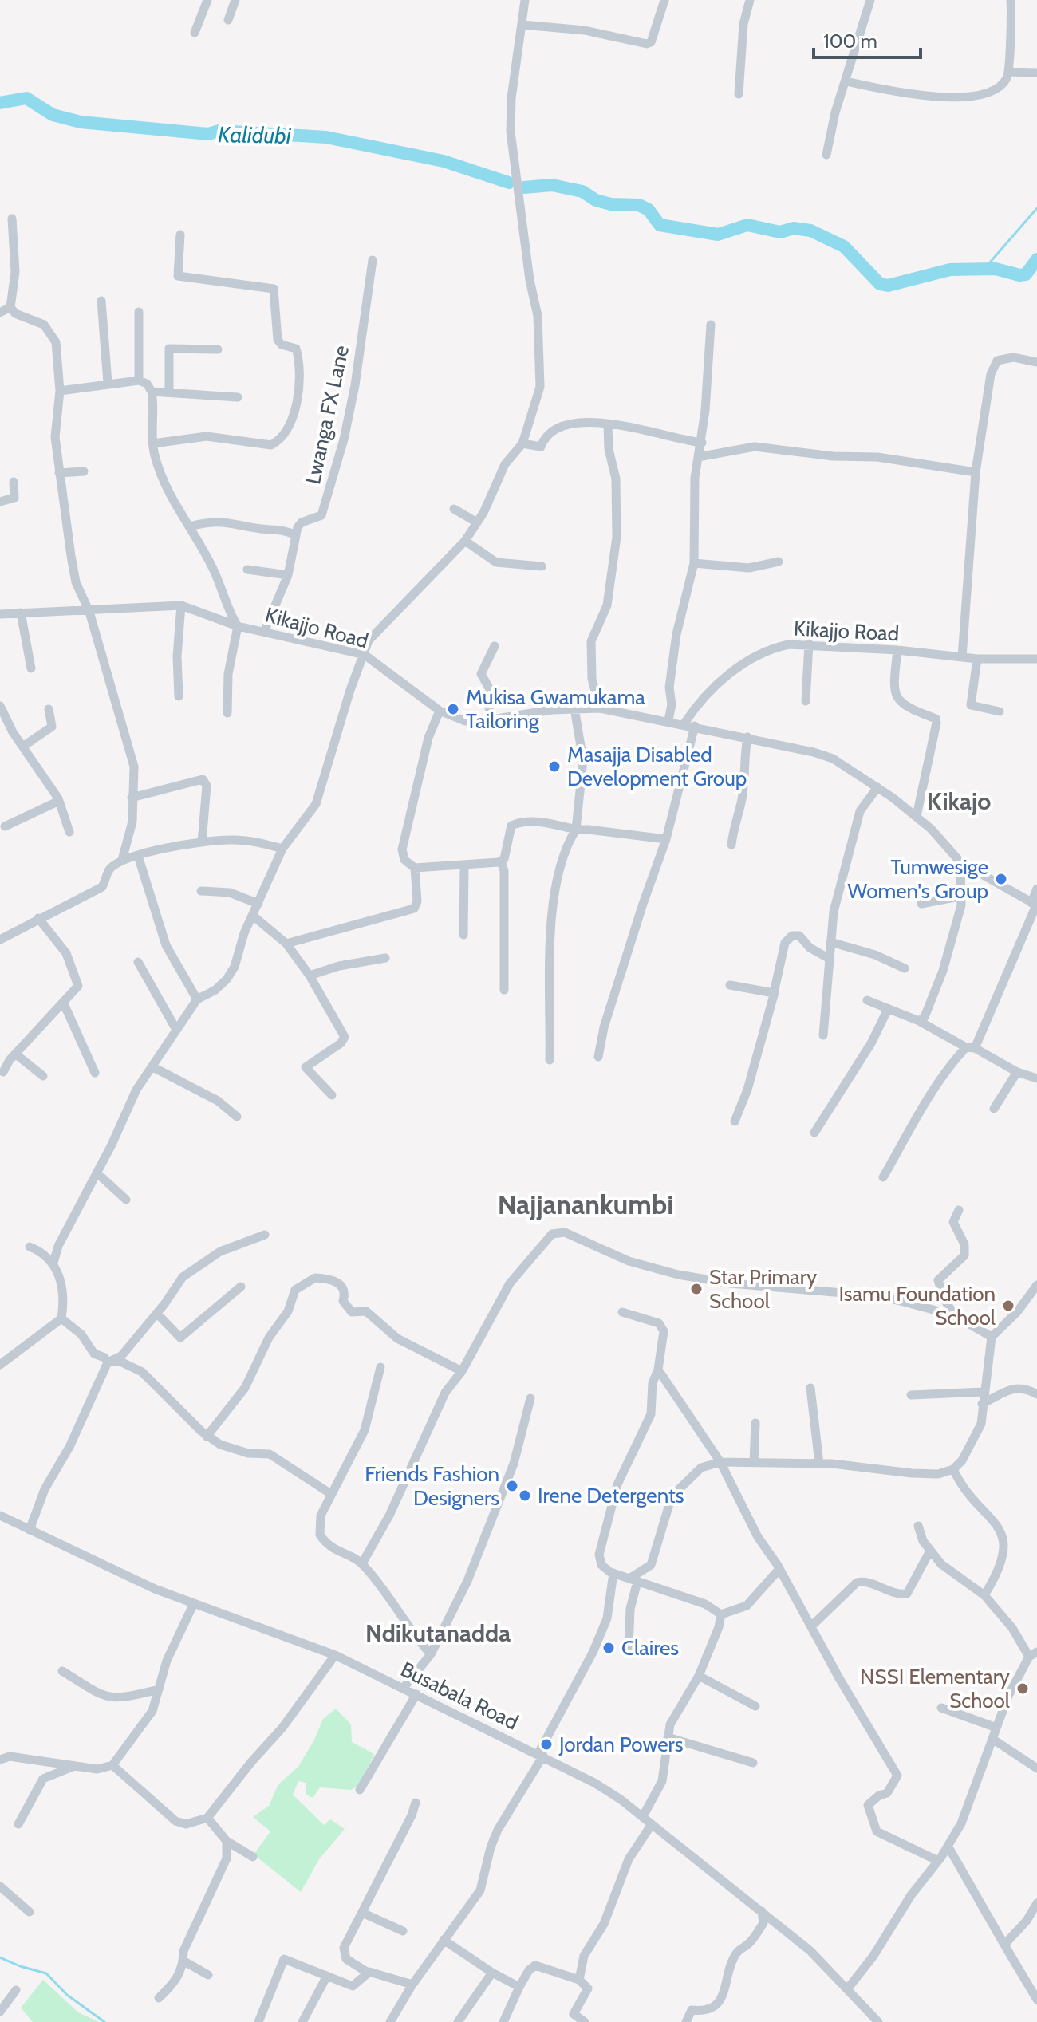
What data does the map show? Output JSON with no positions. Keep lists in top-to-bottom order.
{
  "streets": {
    "street": ["Lwanga FX Lane", "Kikajjo Road", "Busabala Road"]
  },
  "districts": ["Kikajo", "Najjanankumbi", "Ndikutanadda"],
  "water": ["Kalidubi"],
  "places": [
    "Mukisa Gwamukama Tailoring",
    "Masajja Disabled Development Group",
    "Tumwesige Women's Group",
    "Star Primary School",
    "Isamu Foundation School",
    "Friends Fashion Designers",
    "Irene Detergents",
    "Claires",
    "NSSI Elementary School",
    "Jordan Powers"
  ],
  "scale_bar": "100 m"
}
